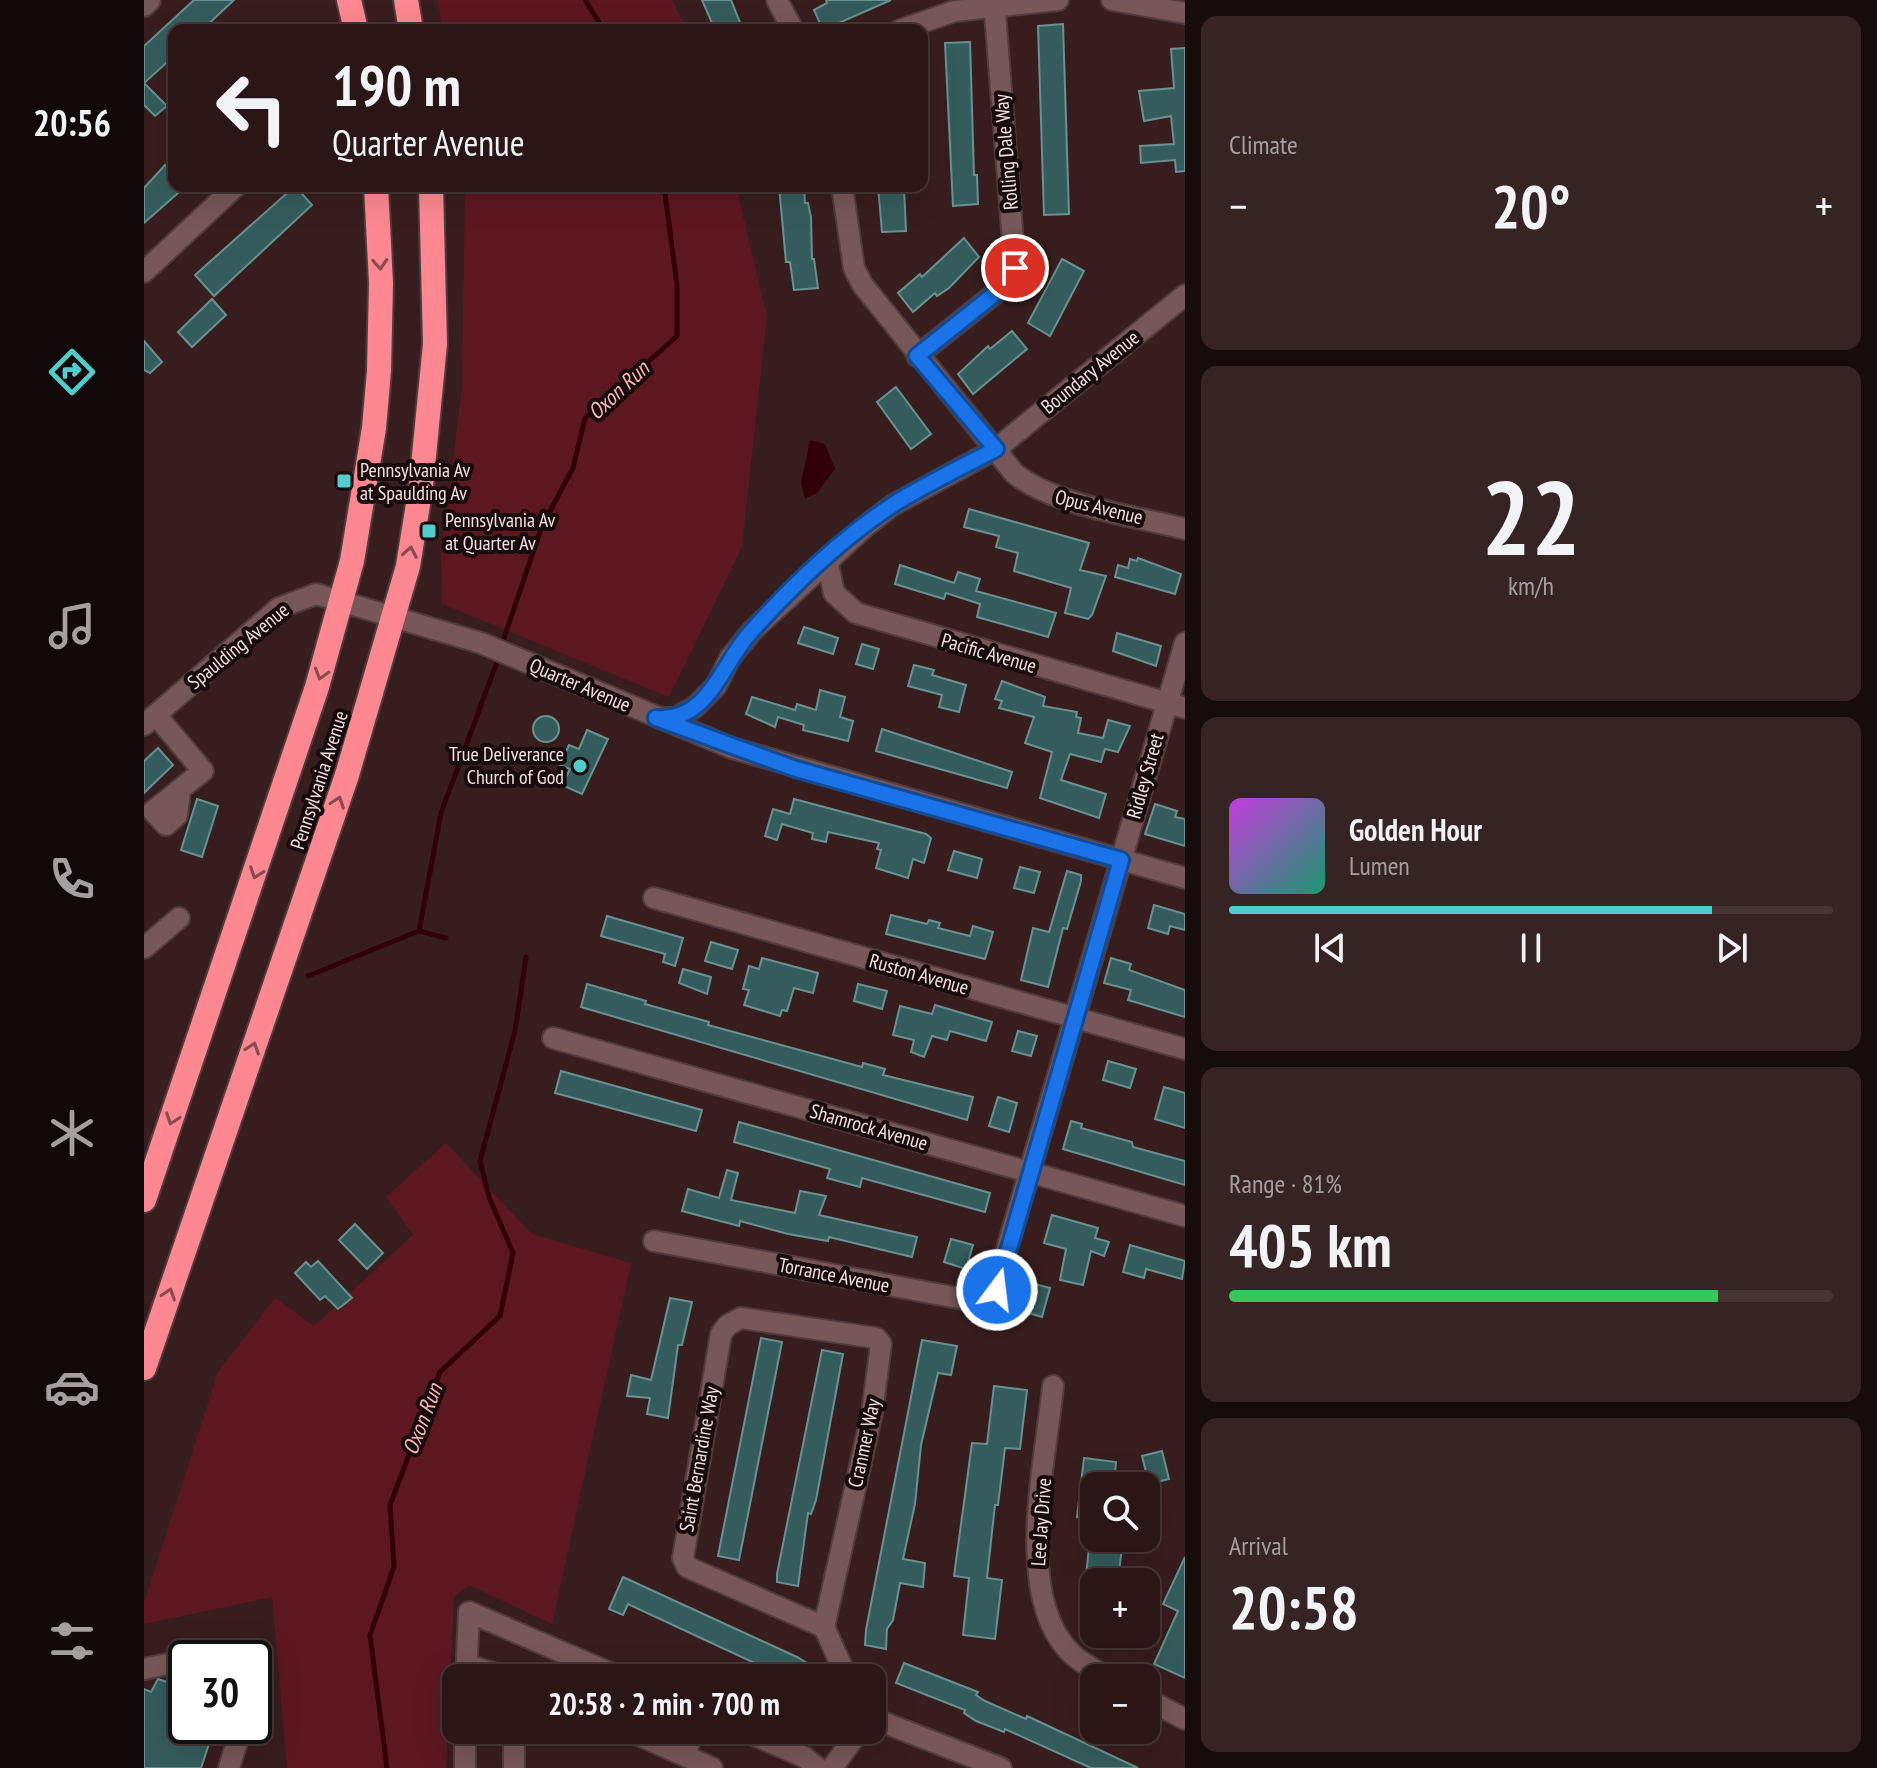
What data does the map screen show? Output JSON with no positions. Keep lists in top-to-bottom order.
{
  "streets": {
    "highway": ["Pennsylvania Avenue"],
    "street": [
      "Rolling Dale Way",
      "Boundary Avenue",
      "Opus Avenue",
      "Spaulding Avenue",
      "Pacific Avenue",
      "Quarter Avenue",
      "Ridley Street",
      "Ruston Avenue",
      "Shamrock Avenue",
      "Torrance Avenue",
      "Cranmer Way",
      "Saint Bernardine Way",
      "Lee Jay Drive"
    ]
  },
  "crossings": [
    ["Rolling Dale Way", "Opus Avenue"],
    ["Boundary Avenue", "Opus Avenue"],
    ["Spaulding Avenue", "Quarter Avenue"],
    ["Spaulding Avenue", "Pennsylvania Avenue"],
    ["Pacific Avenue", "Ridley Street"],
    ["Quarter Avenue", "Ridley Street"],
    ["Quarter Avenue", "Pennsylvania Avenue"],
    ["Ridley Street", "Ruston Avenue"],
    ["Ridley Street", "Shamrock Avenue"],
    ["Ridley Street", "Torrance Avenue"],
    ["Cranmer Way", "Saint Bernardine Way"]
  ],
  "water": ["Oxon Run"],
  "places": {
    "transit": ["Pennsylvania Av at Spaulding Av", "Pennsylvania Av at Quarter Av"],
    "other": ["True Deliverance Church of God"]
  },
  "page": {
    "tabs": "20:56",
    "tile": [
      "Climate",
      ["22", "km/h"],
      ["Range · 81%", "405 km"],
      ["Arrival", "20:58"]
    ],
    "turn": ["190 m", "Quarter Avenue"],
    "heat": ["−", "20°", "+"],
    "song": ["Golden Hour", "Lumen"],
    "map_buttons": ["+", "−"],
    "limit": "30",
    "trip": "20:58 · 2 min · 700 m"
  }
}
